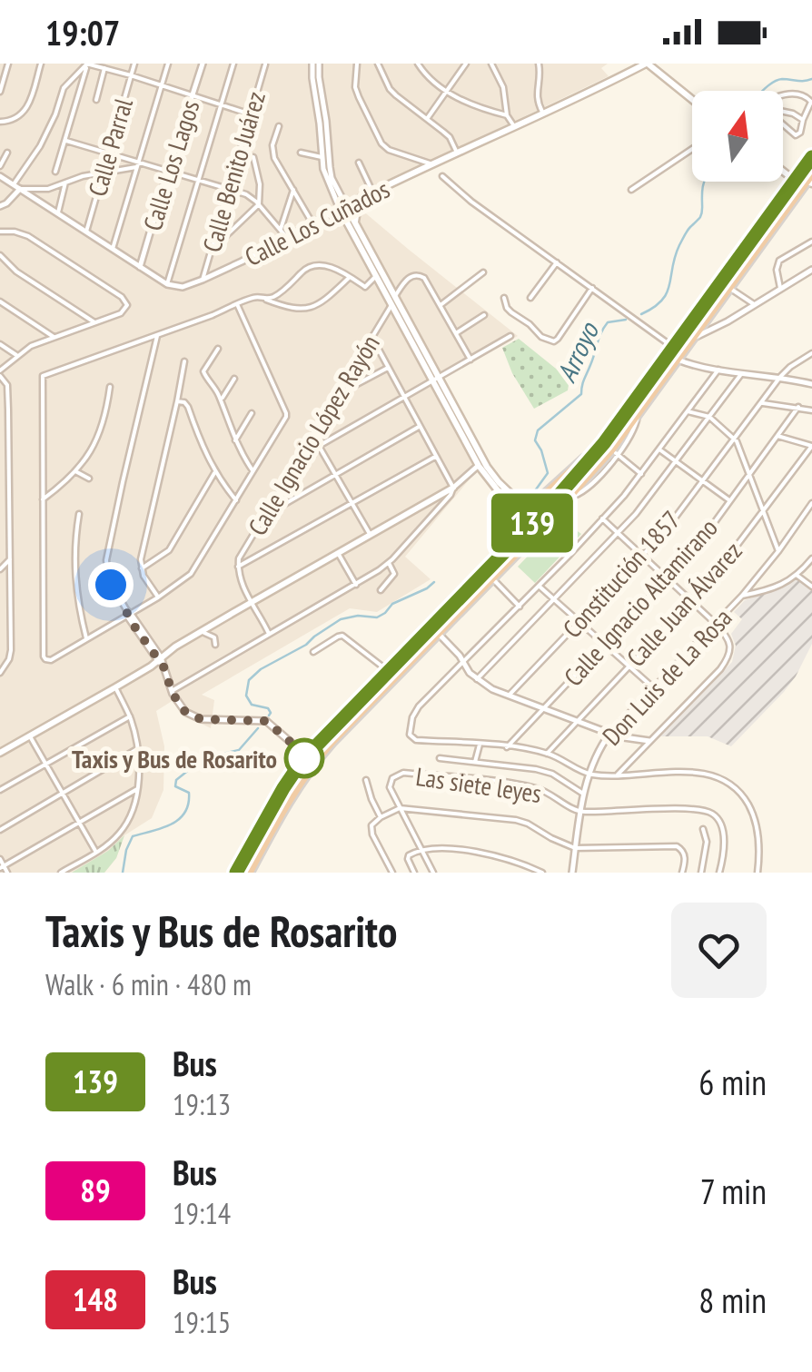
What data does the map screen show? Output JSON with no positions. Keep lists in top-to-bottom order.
{
  "streets": {
    "main road": ["Calle Los Cuñados"],
    "street": [
      "Calle Parral",
      "Calle Los Lagos",
      "Calle Benito Juárez",
      "Calle Ignacio López Rayón",
      "Constitución 1857",
      "Calle Ignacio Altamirano",
      "Calle Juan Álvarez",
      "Don Luis de La Rosa",
      "Las siete leyes"
    ]
  },
  "crossings": [
    ["Calle Benito Juárez", "Calle Los Cuñados"],
    ["Don Luis de La Rosa", "Las siete leyes"]
  ],
  "water": ["Arroyo"],
  "places": ["Taxis y Bus de Rosarito"],
  "lines": ["bus line 139"],
  "north": "top",
  "page": {
    "status": "19:07",
    "on_map": "139",
    "heading": ["Taxis y Bus de Rosarito", "Walk · 6 min · 480 m"],
    "list": [
      {
        "mark": "139",
        "name": "Bus",
        "note": "19:13",
        "value": "6 min"
      },
      {
        "mark": "89",
        "name": "Bus",
        "note": "19:14",
        "value": "7 min"
      },
      {
        "mark": "148",
        "name": "Bus",
        "note": "19:15",
        "value": "8 min"
      }
    ]
  }
}
